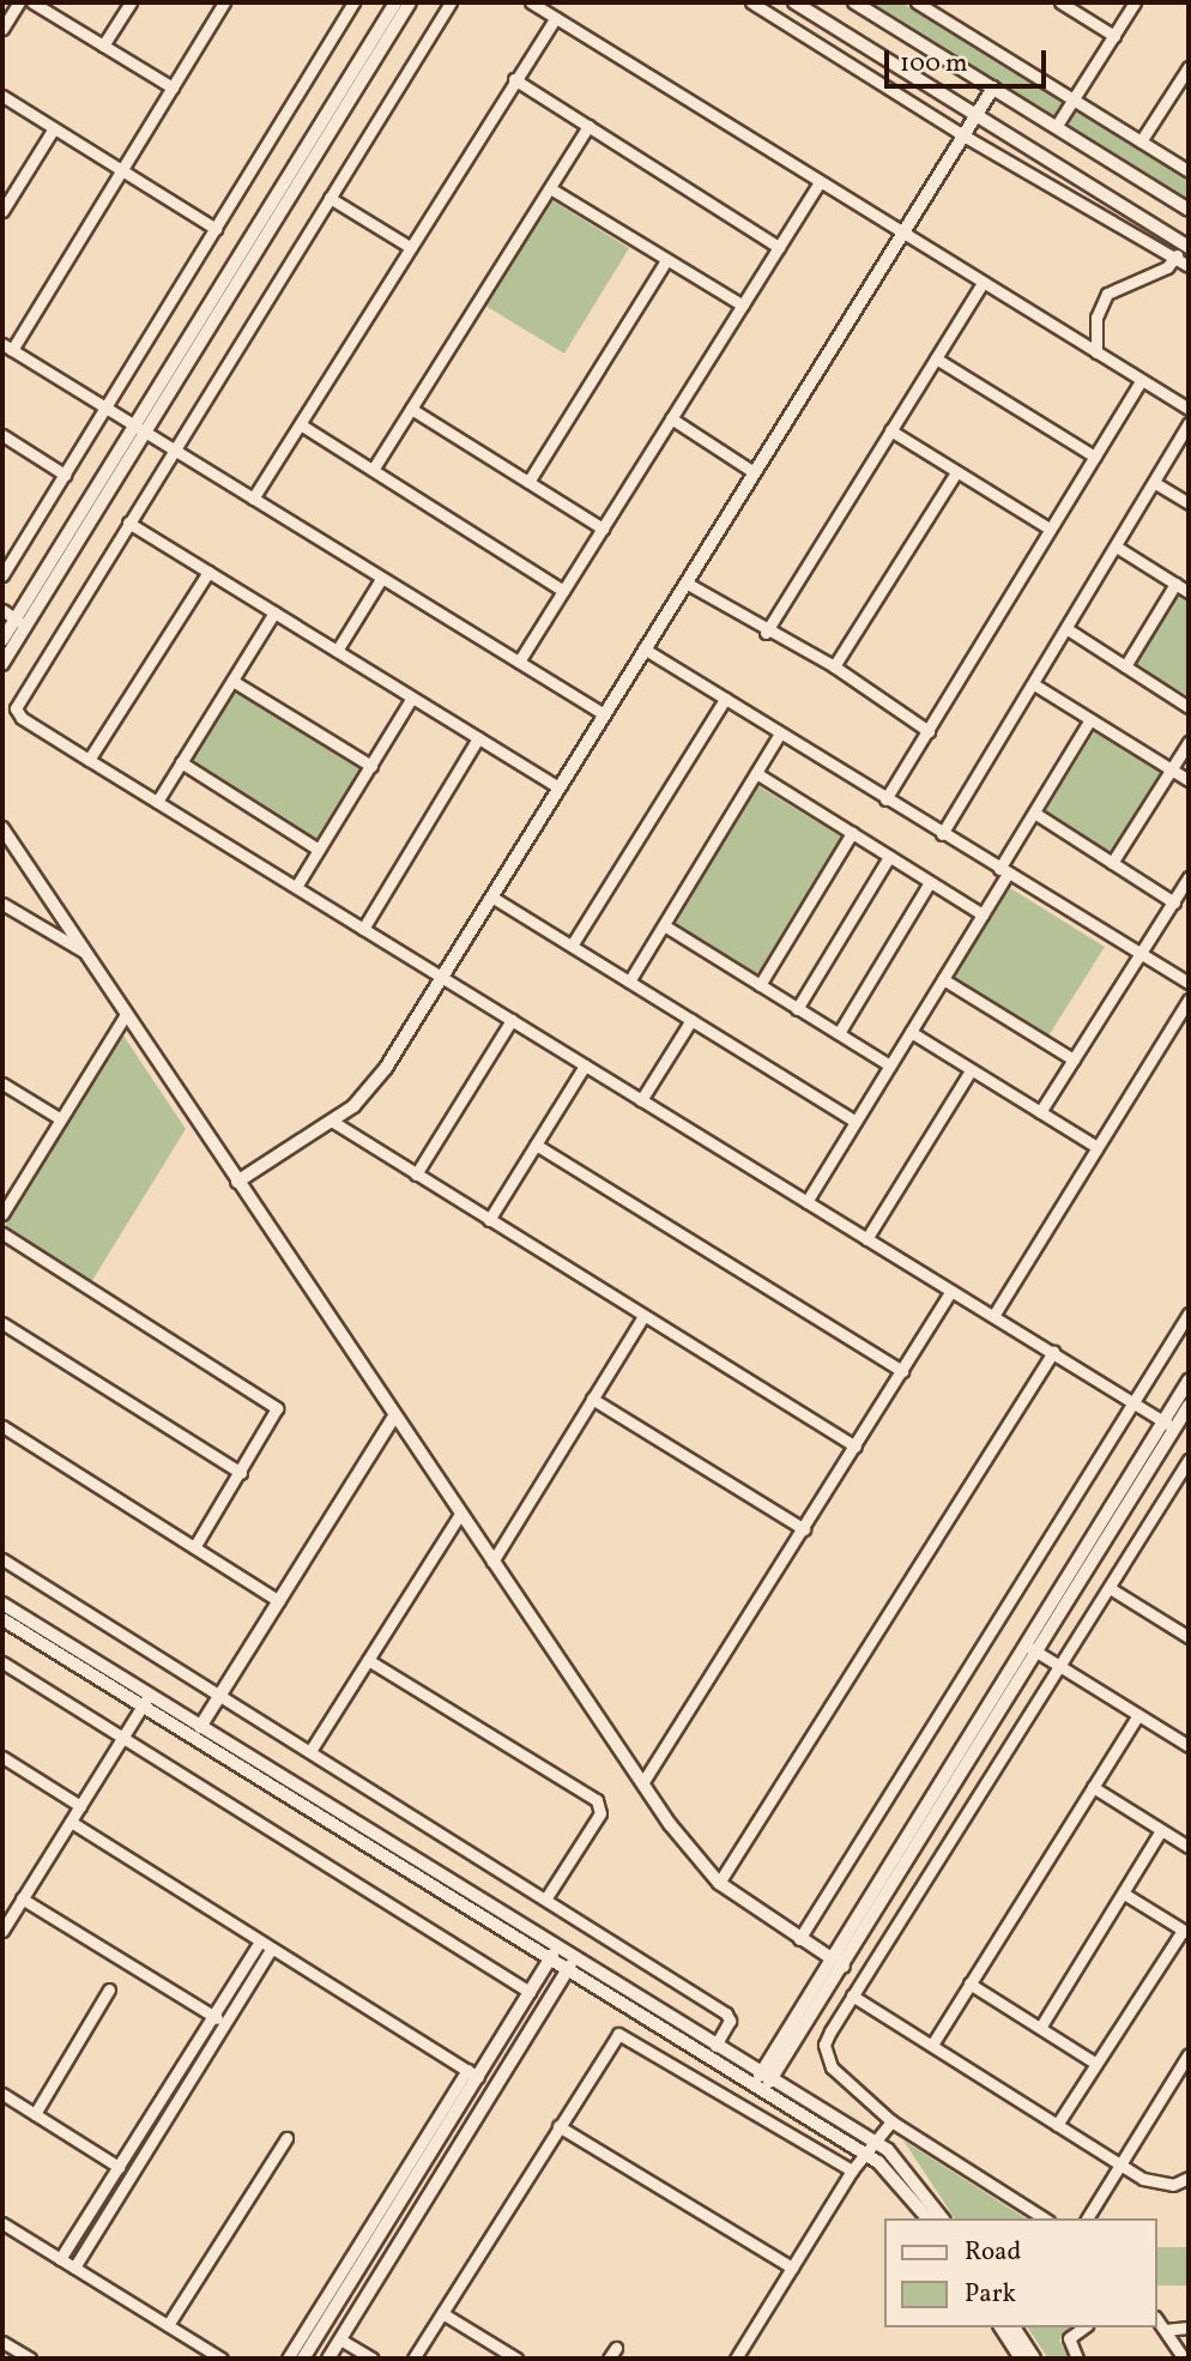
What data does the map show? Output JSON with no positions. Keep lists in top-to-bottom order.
{
  "legend": ["Road", "Park"],
  "scale_bar": "100 m"
}
